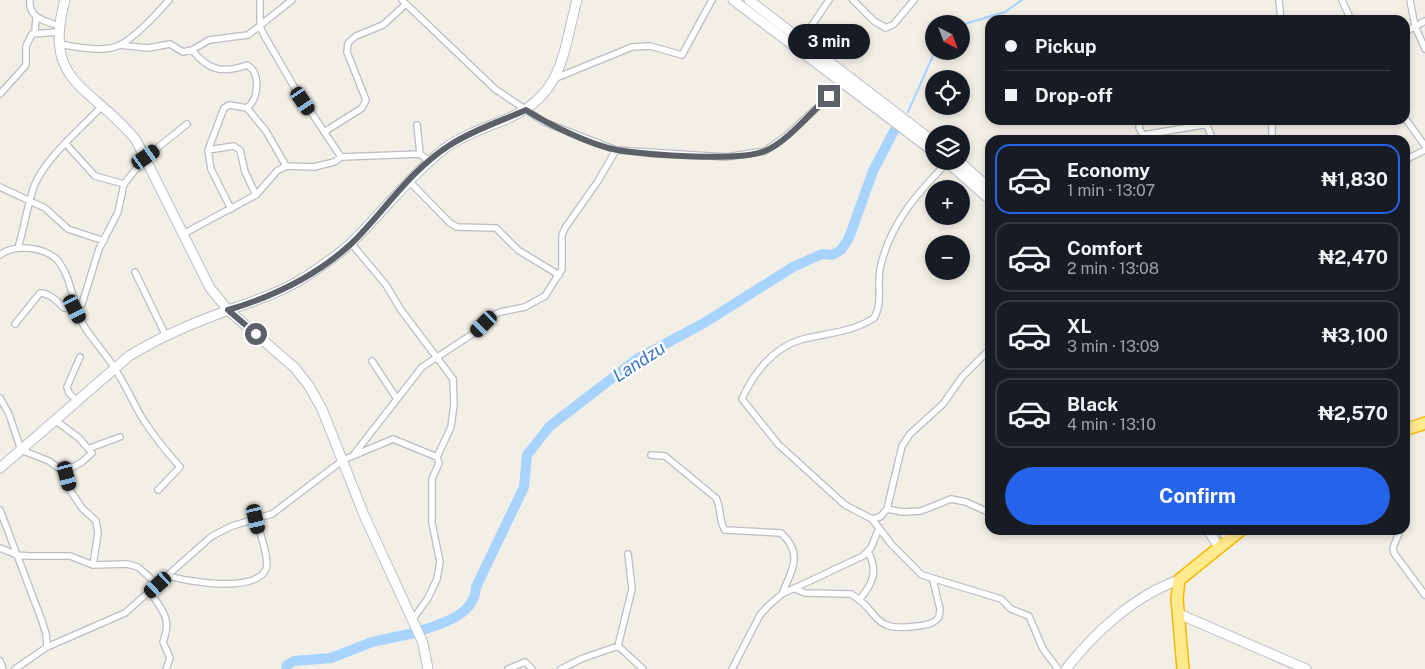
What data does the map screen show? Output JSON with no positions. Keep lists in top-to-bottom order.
{
  "water": ["Landzu"],
  "north": "bottom right",
  "page": {
    "map_buttons": ["+", "−"],
    "banner": ["Pickup", "Drop-off"],
    "bubble": "3 min",
    "list": [
      {
        "name": "Economy",
        "note": "1 min · 13:07",
        "value": "₦1,830"
      },
      {
        "name": "Comfort",
        "note": "2 min · 13:08",
        "value": "₦2,470"
      },
      {
        "name": "XL",
        "note": "3 min · 13:09",
        "value": "₦3,100"
      },
      {
        "name": "Black",
        "note": "4 min · 13:10",
        "value": "₦2,570"
      }
    ],
    "buttons": "Confirm"
  }
}
